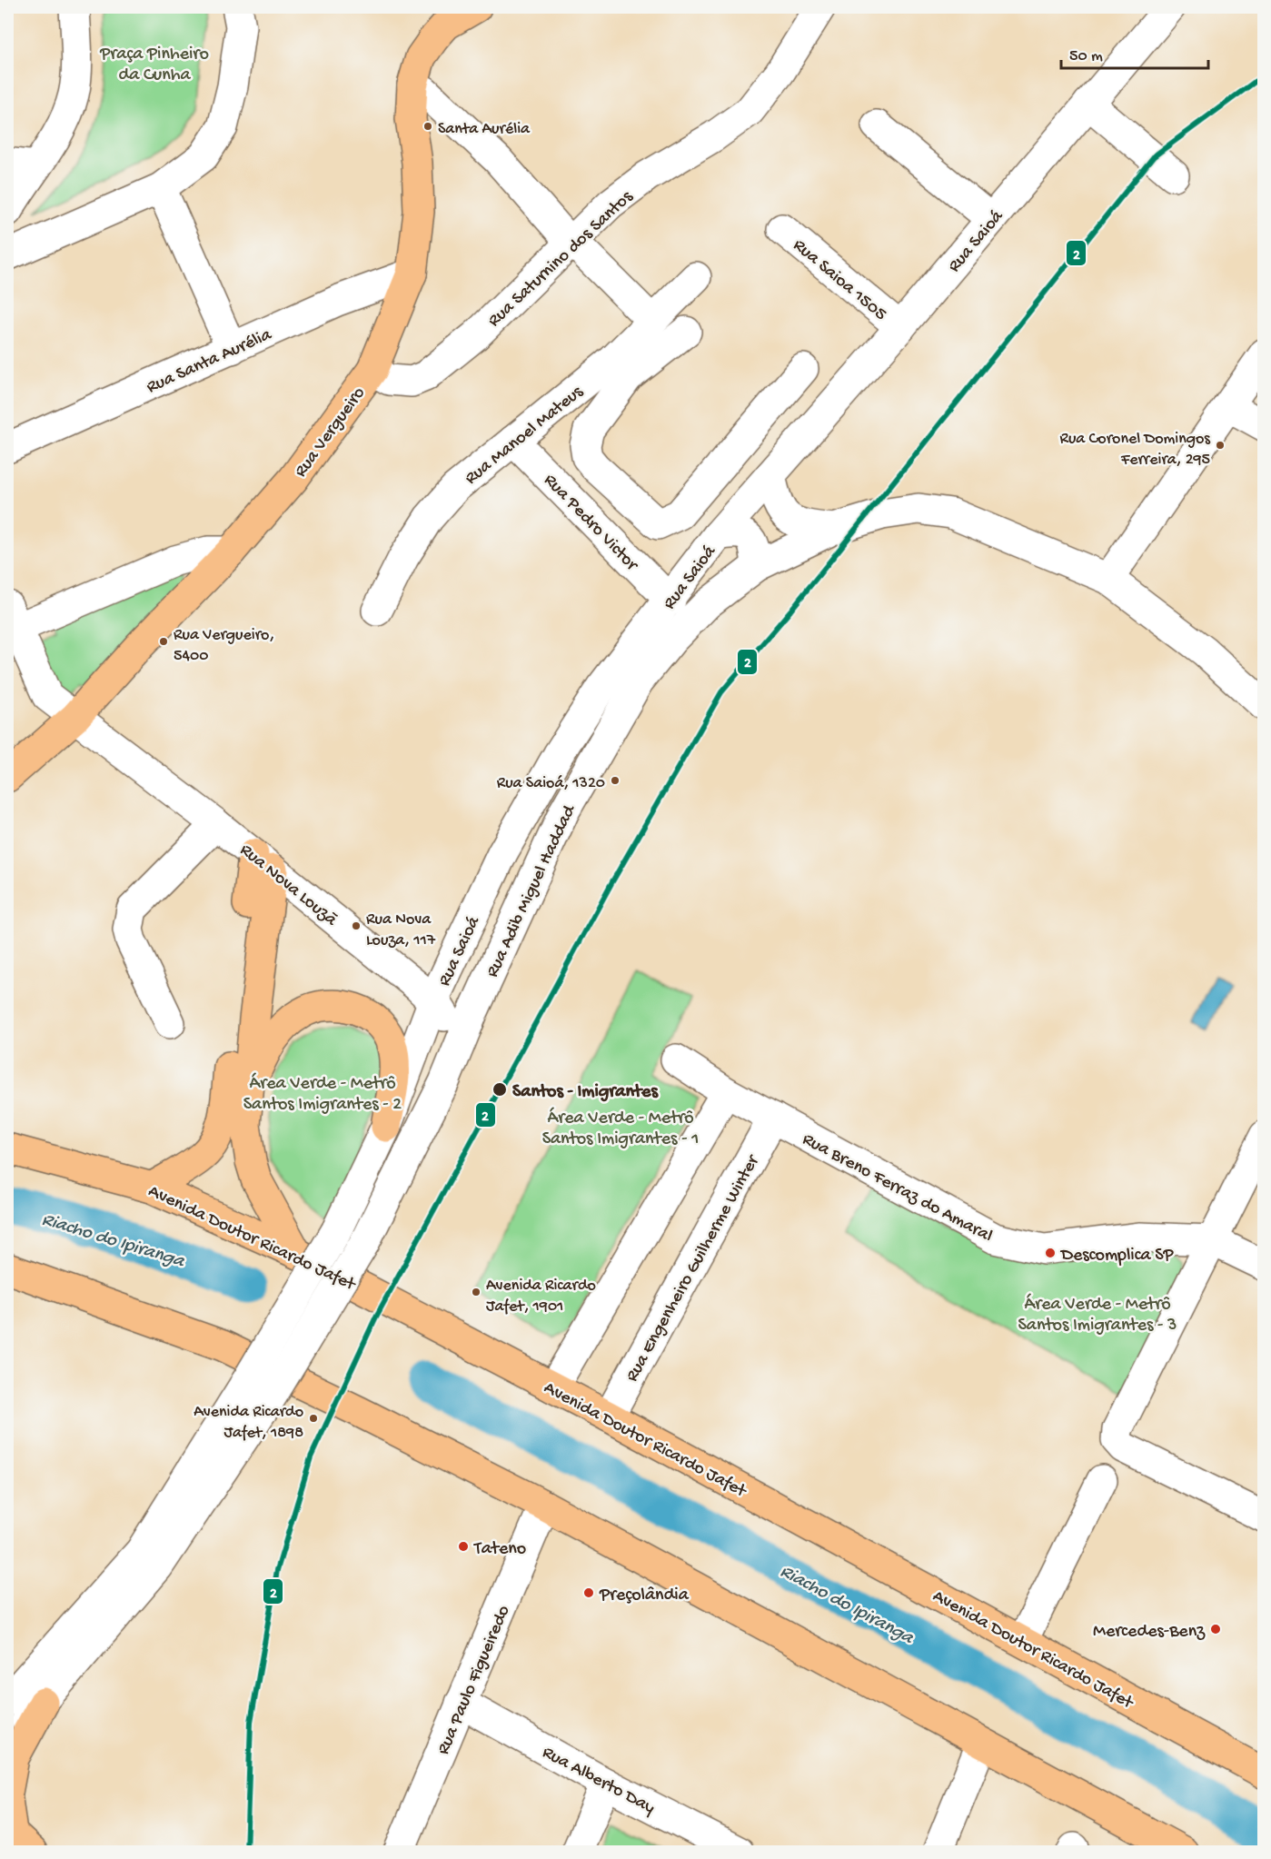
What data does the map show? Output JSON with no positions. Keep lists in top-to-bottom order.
{
  "streets": {
    "main road": ["Rua Vergueiro", "Avenida Doutor Ricardo Jafet"],
    "street": [
      "Rua Saioá",
      "Rua Saturnino dos Santos",
      "Rua Saioa 1505",
      "Rua Santa Aurélia",
      "Rua Manoel Mateus",
      "Rua Pedro Victor",
      "Rua Nova Louzã",
      "Rua Adib Miguel Haddad",
      "Rua Breno Ferraz do Amaral",
      "Rua Engenheiro Guilherme Winter",
      "Rua Paulo Figueiredo",
      "Rua Alberto Day"
    ]
  },
  "crossings": [
    ["Rua Saioá", "Rua Saioa 1505"],
    ["Rua Saioá", "Rua Pedro Victor"],
    ["Rua Saioá", "Rua Nova Louzã"],
    ["Rua Saturnino dos Santos", "Rua Vergueiro"],
    ["Rua Santa Aurélia", "Rua Vergueiro"],
    ["Rua Vergueiro", "Rua Nova Louzã"],
    ["Rua Manoel Mateus", "Rua Pedro Victor"],
    ["Rua Nova Louzã", "Rua Adib Miguel Haddad"],
    ["Rua Breno Ferraz do Amaral", "Rua Engenheiro Guilherme Winter"],
    ["Avenida Doutor Ricardo Jafet", "Rua Engenheiro Guilherme Winter"],
    ["Rua Paulo Figueiredo", "Rua Alberto Day"]
  ],
  "water": ["Riacho do Ipiranga"],
  "parks": [
    "Praça Pinheiro da Cunha",
    "Área Verde - Metrô Santos Imigrantes - 2",
    "Área Verde - Metrô Santos Imigrantes - 1",
    "Área Verde - Metrô Santos Imigrantes - 3"
  ],
  "places": [
    "Santa Aurélia",
    "Rua Coronel Domingos Ferreira, 295",
    "Rua Vergueiro, 5400",
    "Rua Saioá, 1320",
    "Rua Nova Louza, 117",
    "Santos - Imigrantes",
    "Descomplica SP",
    "Avenida Ricardo Jafet, 1901",
    "Avenida Ricardo Jafet, 1898",
    "Tateno",
    "Preçolândia",
    "Mercedes-Benz"
  ],
  "lines": ["metro line 2"],
  "scale_bar": "50 m"
}
